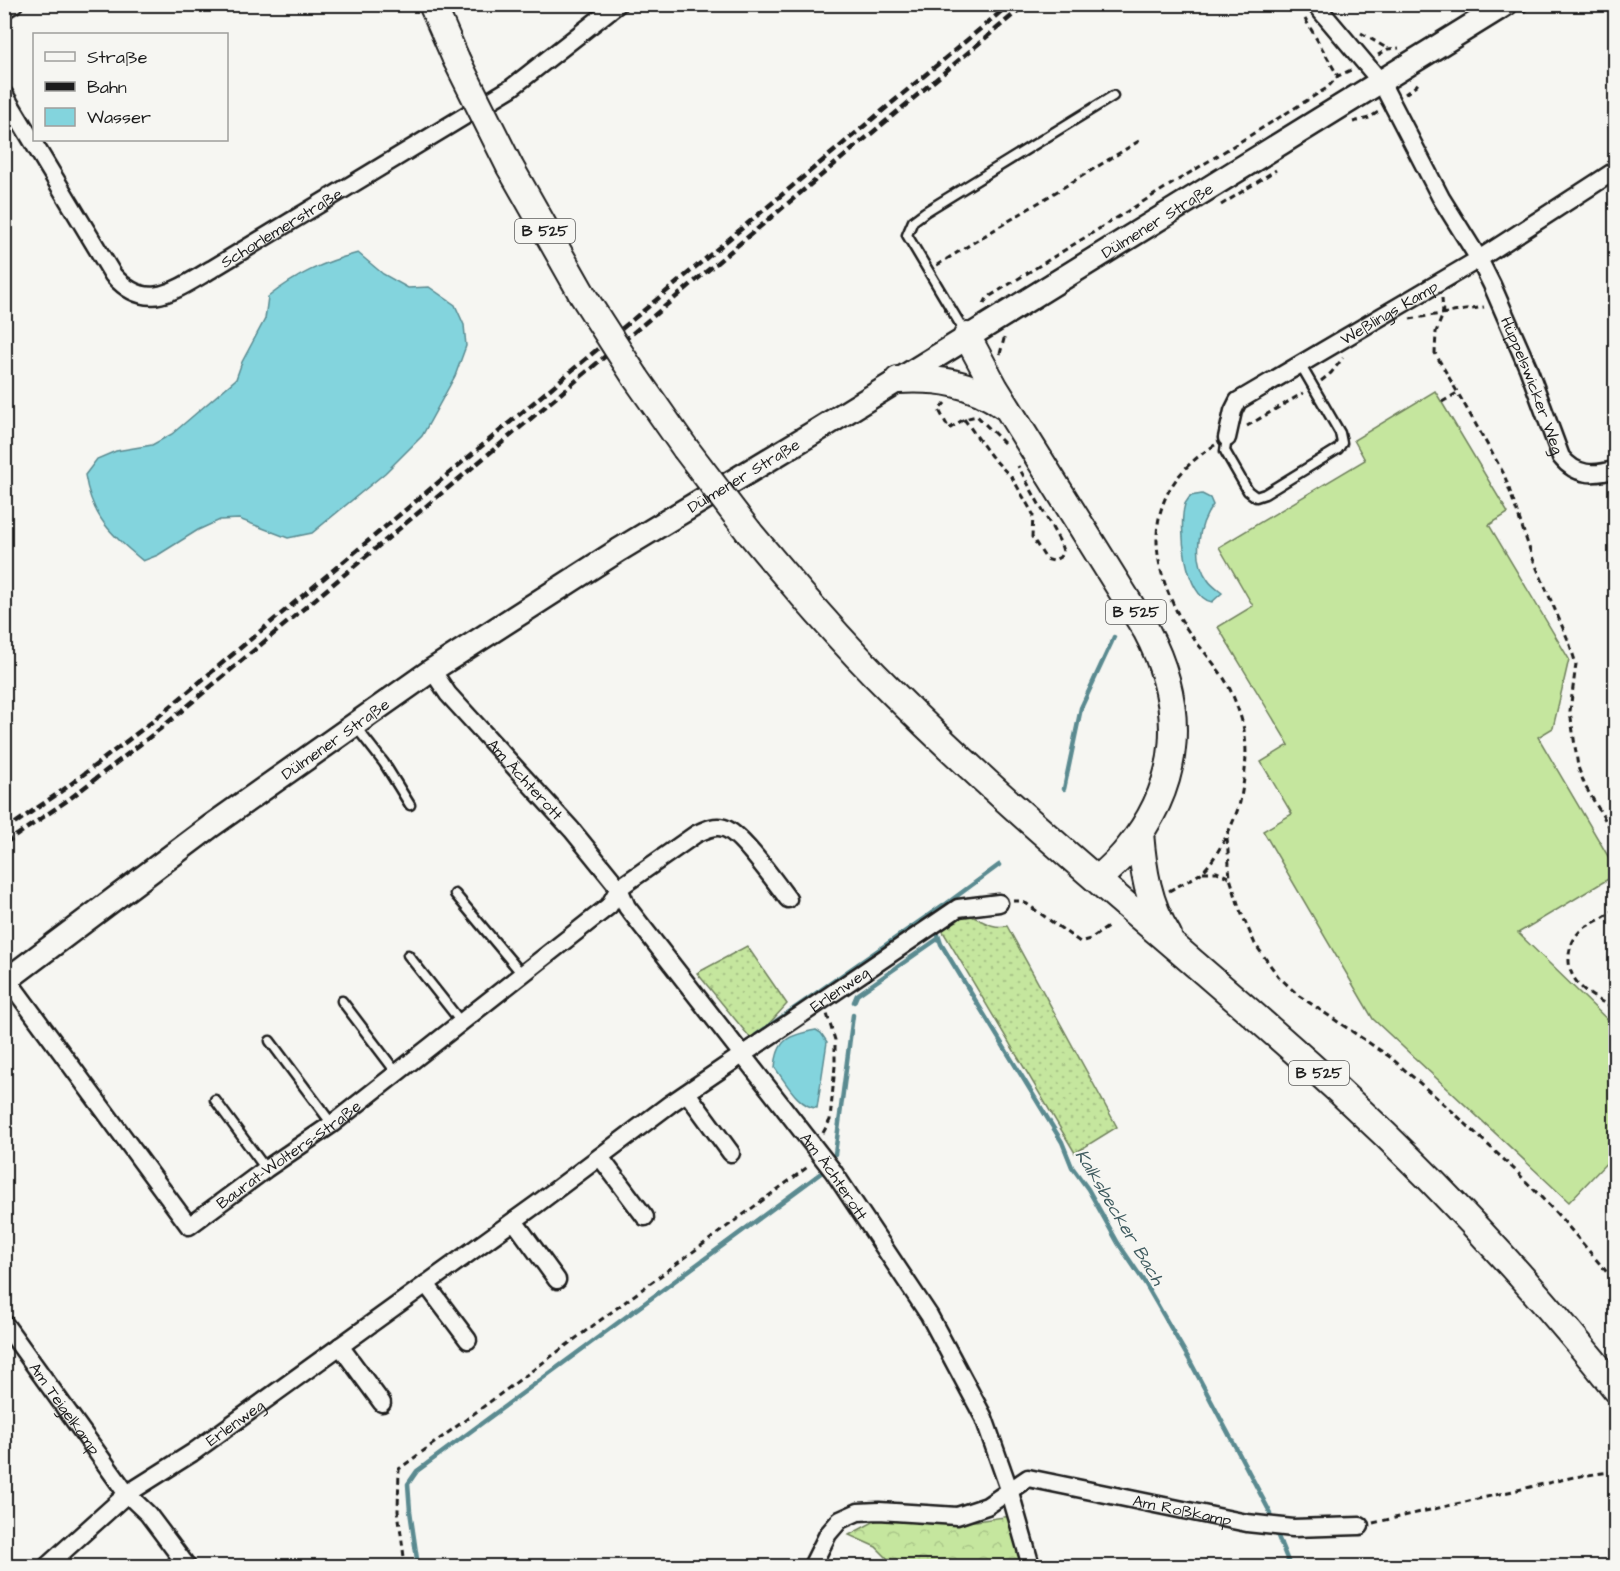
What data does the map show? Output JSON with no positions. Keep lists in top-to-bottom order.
{
  "streets": {
    "main road": ["B 525"],
    "street": [
      "Dülmener Straße",
      "Schorlemerstraße",
      "Weßlings Kamp",
      "Hüppelswicker Weg",
      "Am Ächterott",
      "Erlenweg",
      "Baurat-Wolters-Straße",
      "Am Teigelkamp",
      "Am Roßkamp"
    ]
  },
  "crossings": [
    ["Dülmener Straße", "B 525"],
    ["Dülmener Straße", "Am Ächterott"],
    ["Dülmener Straße", "Baurat-Wolters-Straße"],
    ["Weßlings Kamp", "Hüppelswicker Weg"],
    ["Am Ächterott", "Erlenweg"],
    ["Am Ächterott", "Baurat-Wolters-Straße"],
    ["Am Ächterott", "Am Roßkamp"],
    ["Erlenweg", "Am Teigelkamp"]
  ],
  "water": ["Kalksbecker Bach"],
  "legend": ["Straße", "Bahn", "Wasser"]
}
